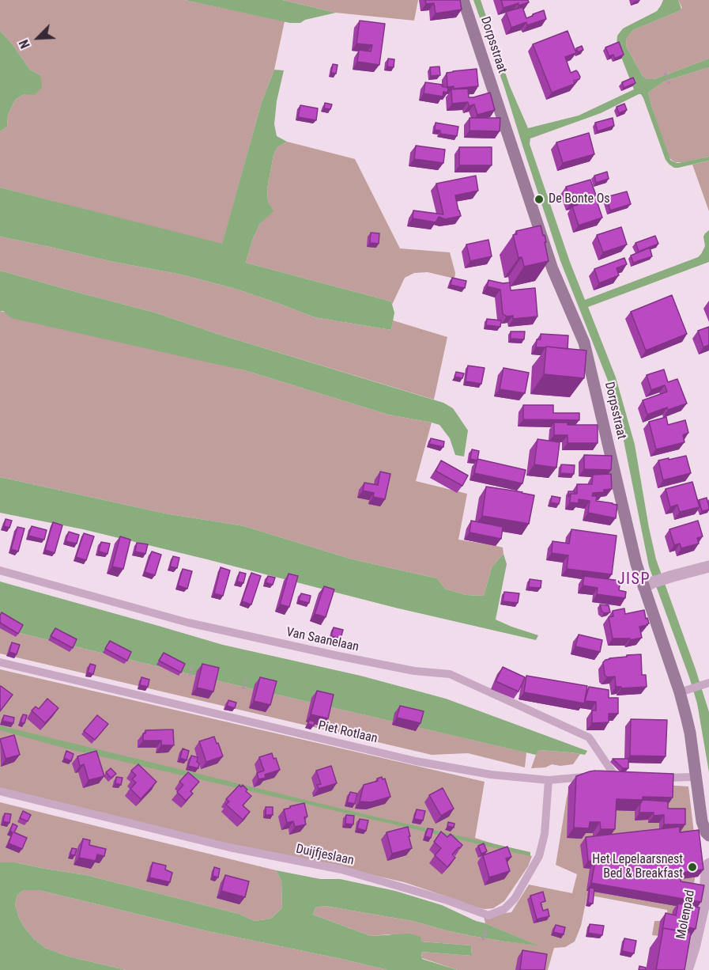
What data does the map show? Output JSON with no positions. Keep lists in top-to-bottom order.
{
  "streets": {
    "street": ["Dorpsstraat", "Molenpad"],
    "lane": ["Van Saanelaan", "Piet Rotlaan", "Duijfjeslaan"]
  },
  "crossings": [
    ["Piet Rotlaan", "Duijfjeslaan"]
  ],
  "districts": ["JISP"],
  "places": ["De Bonte Os", "Het Lepelaarsnest Bed & Breakfast"],
  "north": "bottom left"
}
